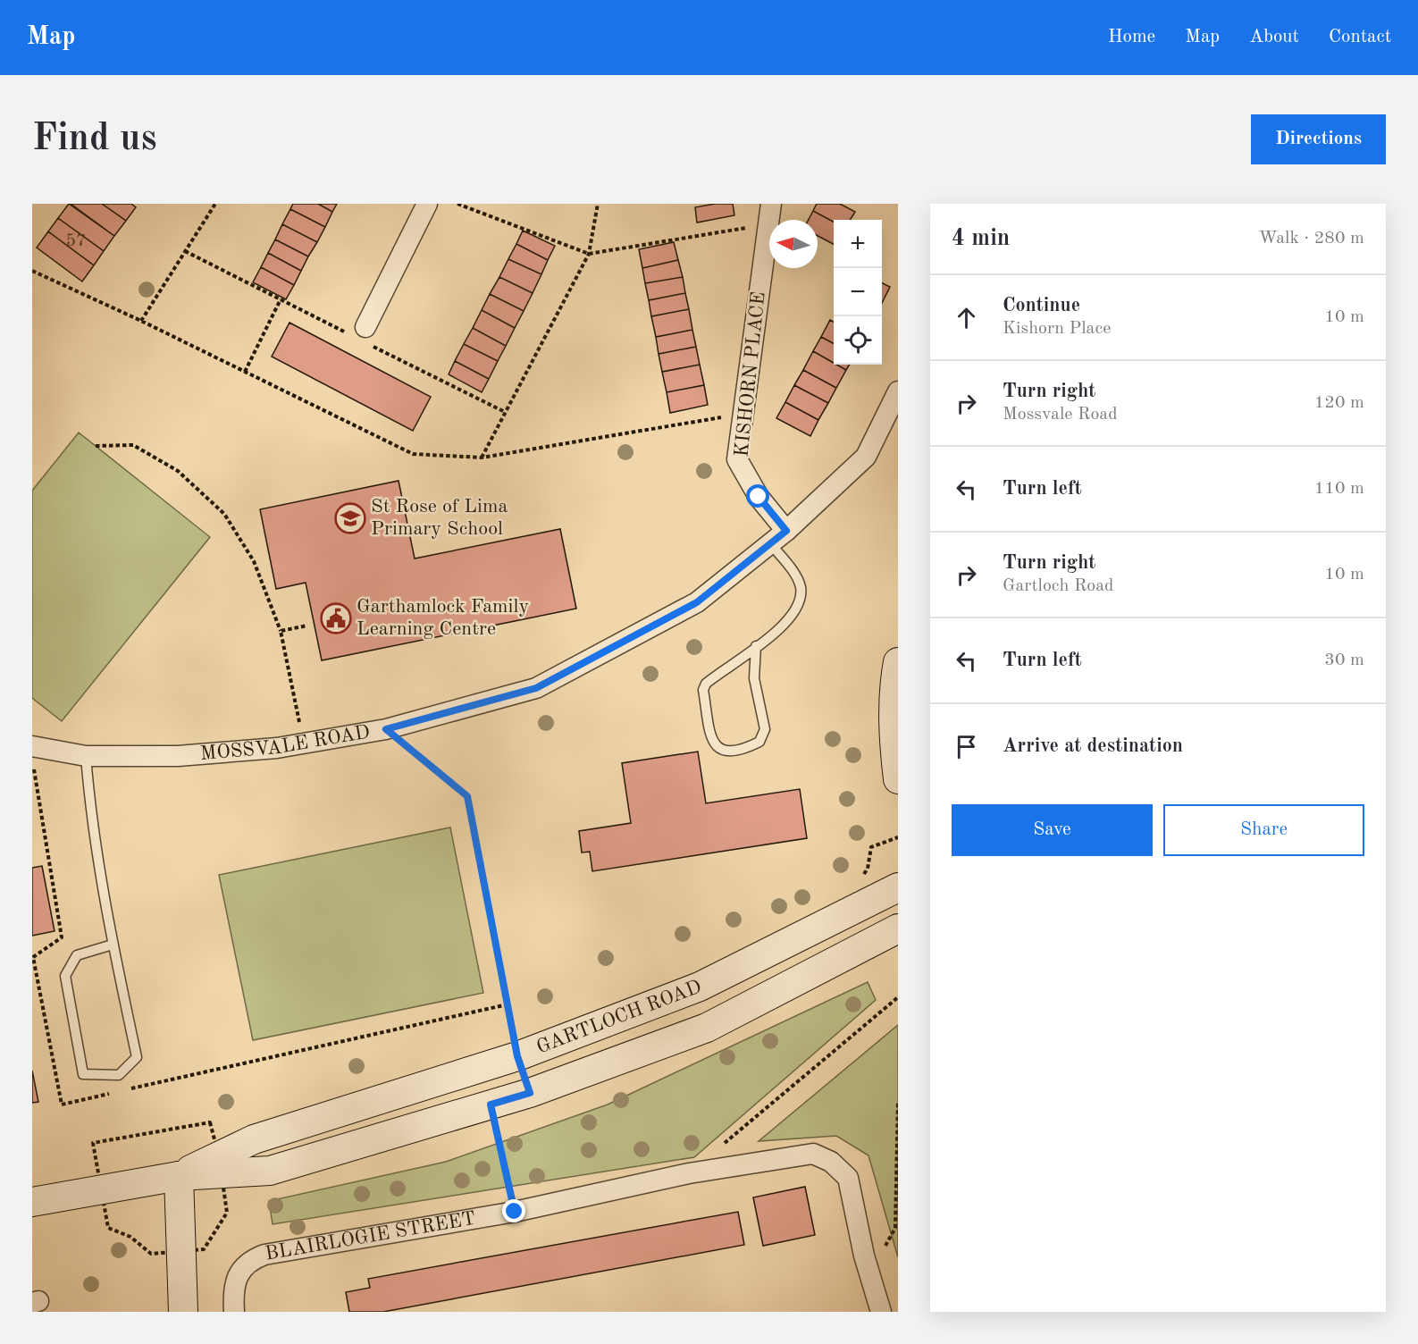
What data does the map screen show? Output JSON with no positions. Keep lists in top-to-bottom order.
{
  "streets": {
    "main road": ["GARTLOCH ROAD"],
    "street": ["KISHORN PLACE", "MOSSVALE ROAD", "BLAIRLOGIE STREET"]
  },
  "crossings": [
    ["KISHORN PLACE", "MOSSVALE ROAD"]
  ],
  "places": {
    "school or university": ["St Rose of Lima Primary School"],
    "public building": ["Garthamlock Family Learning Centre"]
  },
  "house_numbers": ["57"],
  "north": "left",
  "page": {
    "header": "Map",
    "nav": [
      "Home",
      "Map",
      "About",
      "Contact"
    ],
    "buttons": [
      "Directions",
      ["Save", "Share"]
    ],
    "title": "Find us",
    "heading": ["4 min", "Walk · 280 m"],
    "map_buttons": ["+", "−"],
    "list": [
      ["Continue", "Kishorn Place", "10 m"],
      ["Turn right", "Mossvale Road", "120 m"],
      ["Turn left", "110 m"],
      ["Turn right", "Gartloch Road", "10 m"],
      ["Turn left", "30 m"],
      "Arrive at destination"
    ]
  }
}
